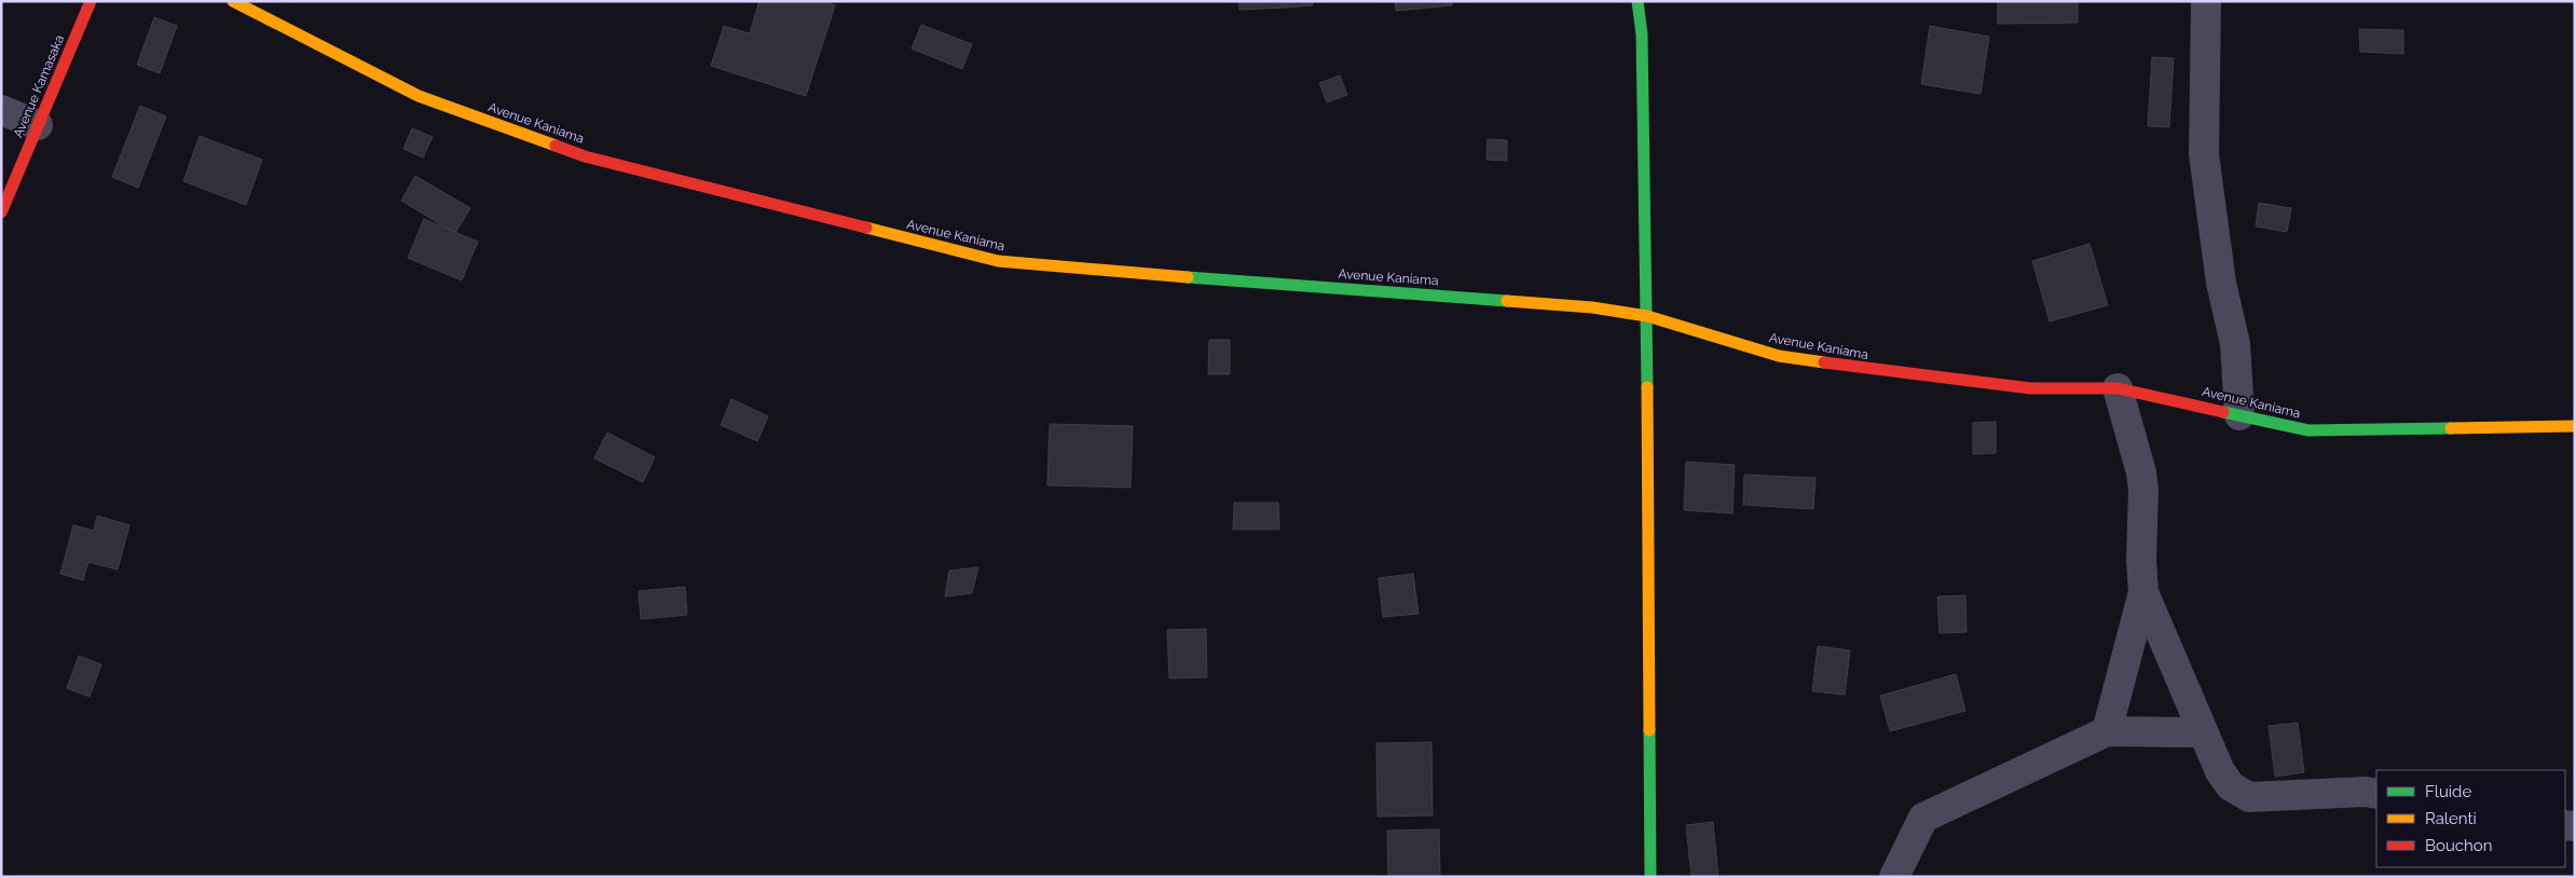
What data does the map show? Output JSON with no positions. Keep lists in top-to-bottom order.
{
  "streets": {
    "street": ["Avenue Kamasaka", "Avenue Kaniama"]
  },
  "legend": ["Fluide", "Ralenti", "Bouchon"]
}
